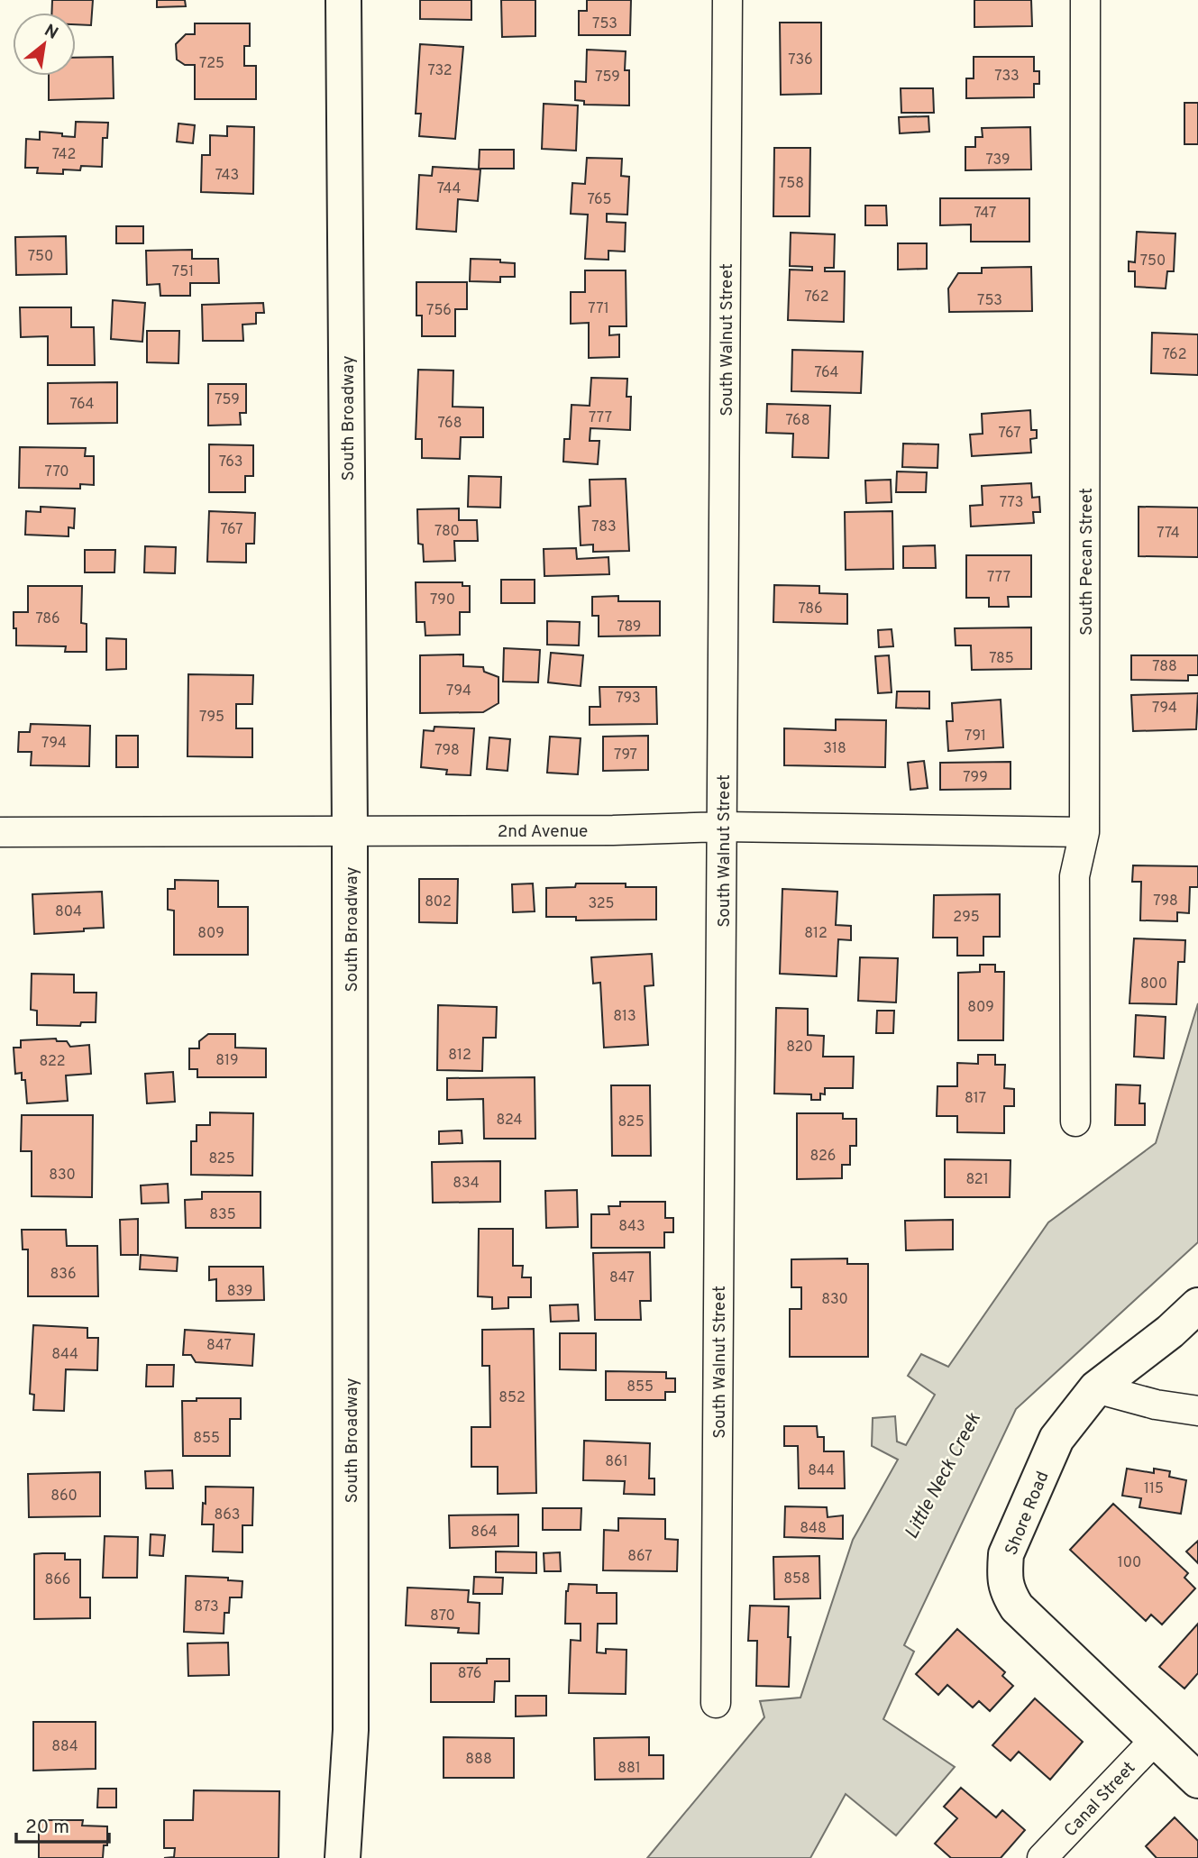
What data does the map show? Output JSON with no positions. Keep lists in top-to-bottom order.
{
  "streets": {
    "street": [
      "South Walnut Street",
      "South Broadway",
      "South Pecan Street",
      "2nd Avenue",
      "Shore Road",
      "Canal Street"
    ]
  },
  "crossings": [
    ["South Walnut Street", "2nd Avenue"],
    ["South Broadway", "2nd Avenue"],
    ["South Pecan Street", "2nd Avenue"],
    ["Shore Road", "Canal Street"]
  ],
  "water": ["Little Neck Creek"],
  "house_numbers": [
    "753",
    "736",
    "725",
    "732",
    "733",
    "759",
    "742",
    "739",
    "743",
    "758",
    "744",
    "765",
    "747",
    "750",
    "750",
    "751",
    "762",
    "753",
    "771",
    "756",
    "762",
    "764",
    "759",
    "764",
    "777",
    "768",
    "768",
    "767",
    "763",
    "770",
    "773",
    "783",
    "767",
    "780",
    "774",
    "777",
    "790",
    "786",
    "786",
    "789",
    "785",
    "788",
    "794",
    "793",
    "794",
    "795",
    "791",
    "794",
    "318",
    "798",
    "797",
    "799",
    "798",
    "802",
    "325",
    "804",
    "295",
    "809",
    "812",
    "800",
    "809",
    "813",
    "820",
    "812",
    "819",
    "822",
    "817",
    "824",
    "825",
    "826",
    "825",
    "830",
    "821",
    "834",
    "835",
    "843",
    "836",
    "847",
    "839",
    "830",
    "847",
    "844",
    "855",
    "852",
    "855",
    "861",
    "844",
    "115",
    "860",
    "863",
    "848",
    "864",
    "867",
    "100",
    "858",
    "866",
    "873",
    "870",
    "876",
    "884",
    "888",
    "881"
  ],
  "scale_bar": "20 m",
  "north": "top right"
}
